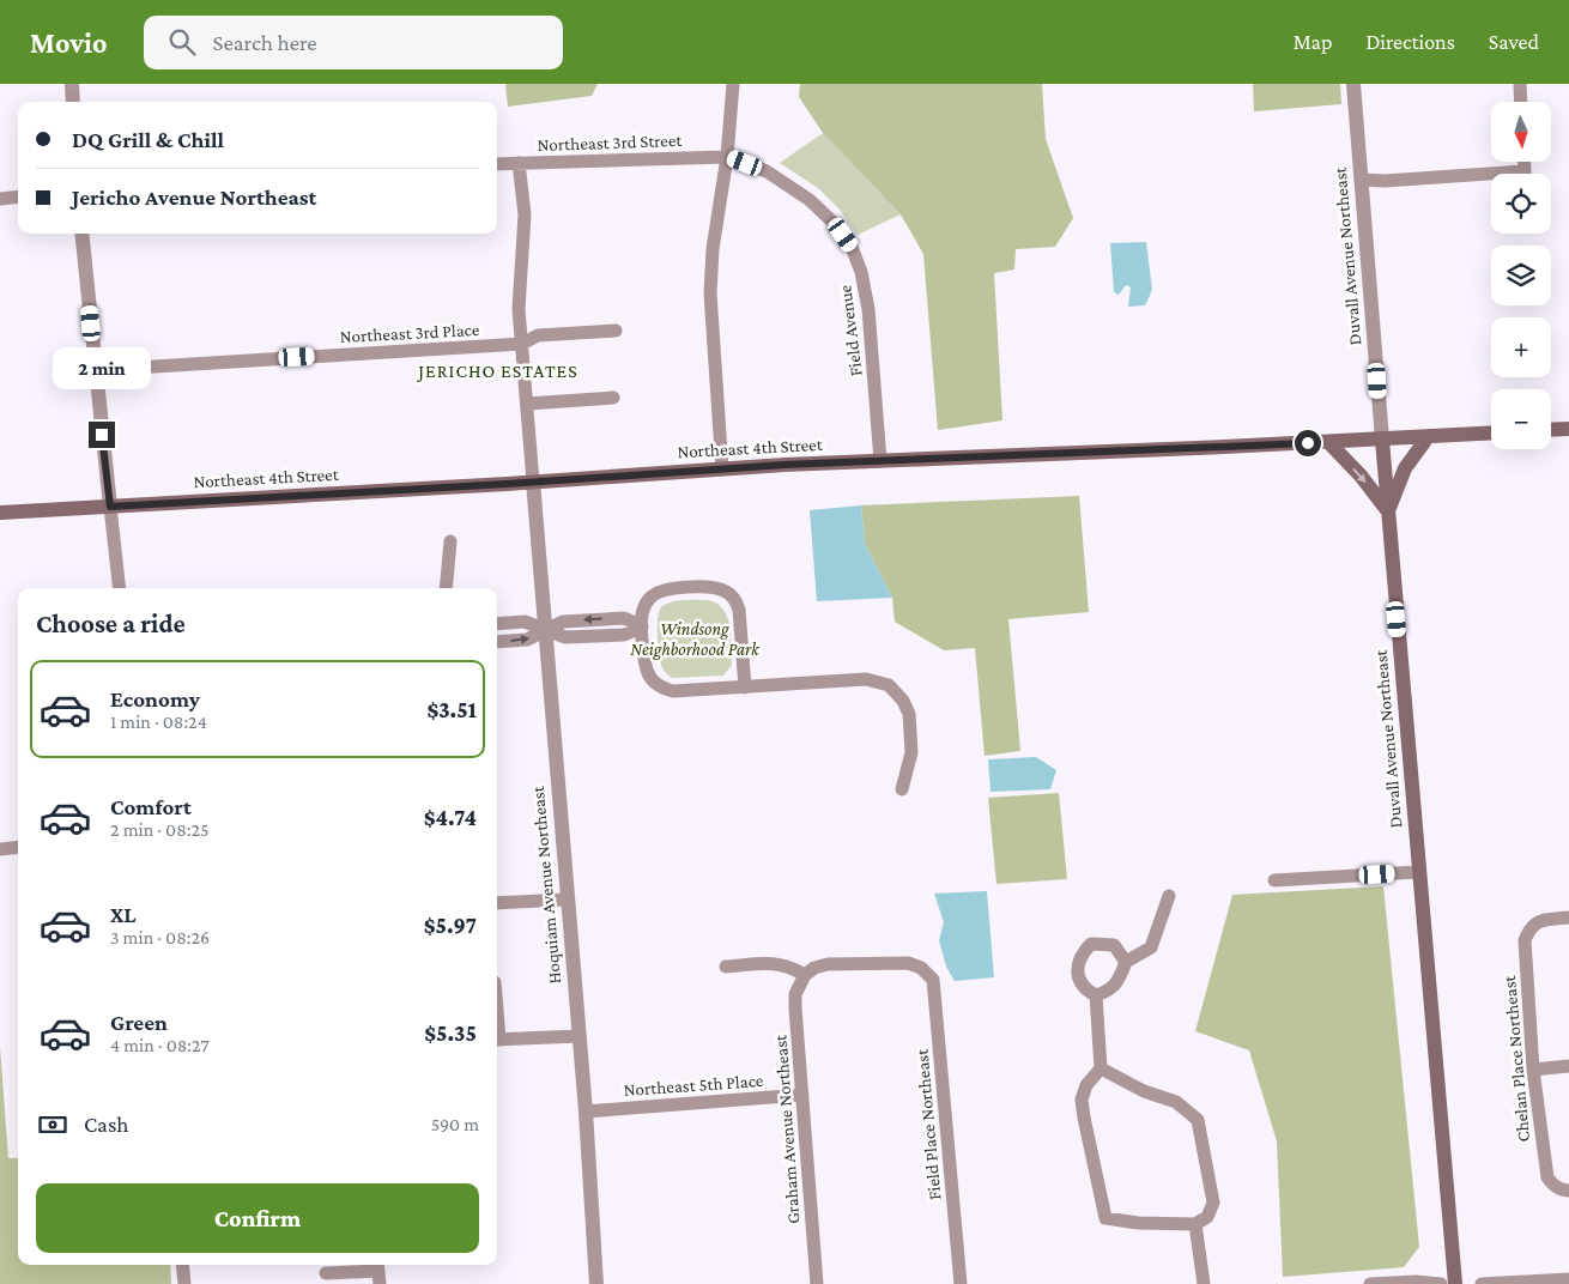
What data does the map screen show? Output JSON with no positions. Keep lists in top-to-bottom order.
{
  "streets": {
    "main road": ["Duvall Avenue Northeast", "Northeast 4th Street"],
    "street": [
      "Northeast 3rd Street",
      "Field Avenue",
      "Northeast 3rd Place",
      "Hoquiam Avenue Northeast",
      "Chelan Place Northeast",
      "Northeast 5th Place",
      "Field Place Northeast",
      "Graham Avenue Northeast"
    ]
  },
  "crossings": [
    ["Northeast 3rd Street", "Field Avenue"],
    ["Duvall Avenue Northeast", "Northeast 4th Street"],
    ["Field Avenue", "Northeast 4th Street"],
    ["Northeast 4th Street", "Hoquiam Avenue Northeast"],
    ["Hoquiam Avenue Northeast", "Northeast 5th Place"],
    ["Northeast 5th Place", "Graham Avenue Northeast"],
    ["Field Place Northeast", "Graham Avenue Northeast"]
  ],
  "districts": ["JERICHO ESTATES"],
  "parks": ["Windsong Neighborhood Park"],
  "north": "bottom",
  "page": {
    "header": "Movio",
    "search": "Search here",
    "nav": ["Map", "Directions", "Saved"],
    "map_buttons": ["+", "−"],
    "banner": ["DQ Grill & Chill", "Jericho Avenue Northeast"],
    "bubble": "2 min",
    "heading": "Choose a ride",
    "list": [
      {
        "name": "Economy",
        "note": "1 min · 08:24",
        "value": "$3.51"
      },
      {
        "name": "Comfort",
        "note": "2 min · 08:25",
        "value": "$4.74"
      },
      {
        "name": "XL",
        "note": "3 min · 08:26",
        "value": "$5.97"
      },
      {
        "name": "Green",
        "note": "4 min · 08:27",
        "value": "$5.35"
      }
    ],
    "pay": ["Cash", "590 m"],
    "buttons": "Confirm"
  }
}
